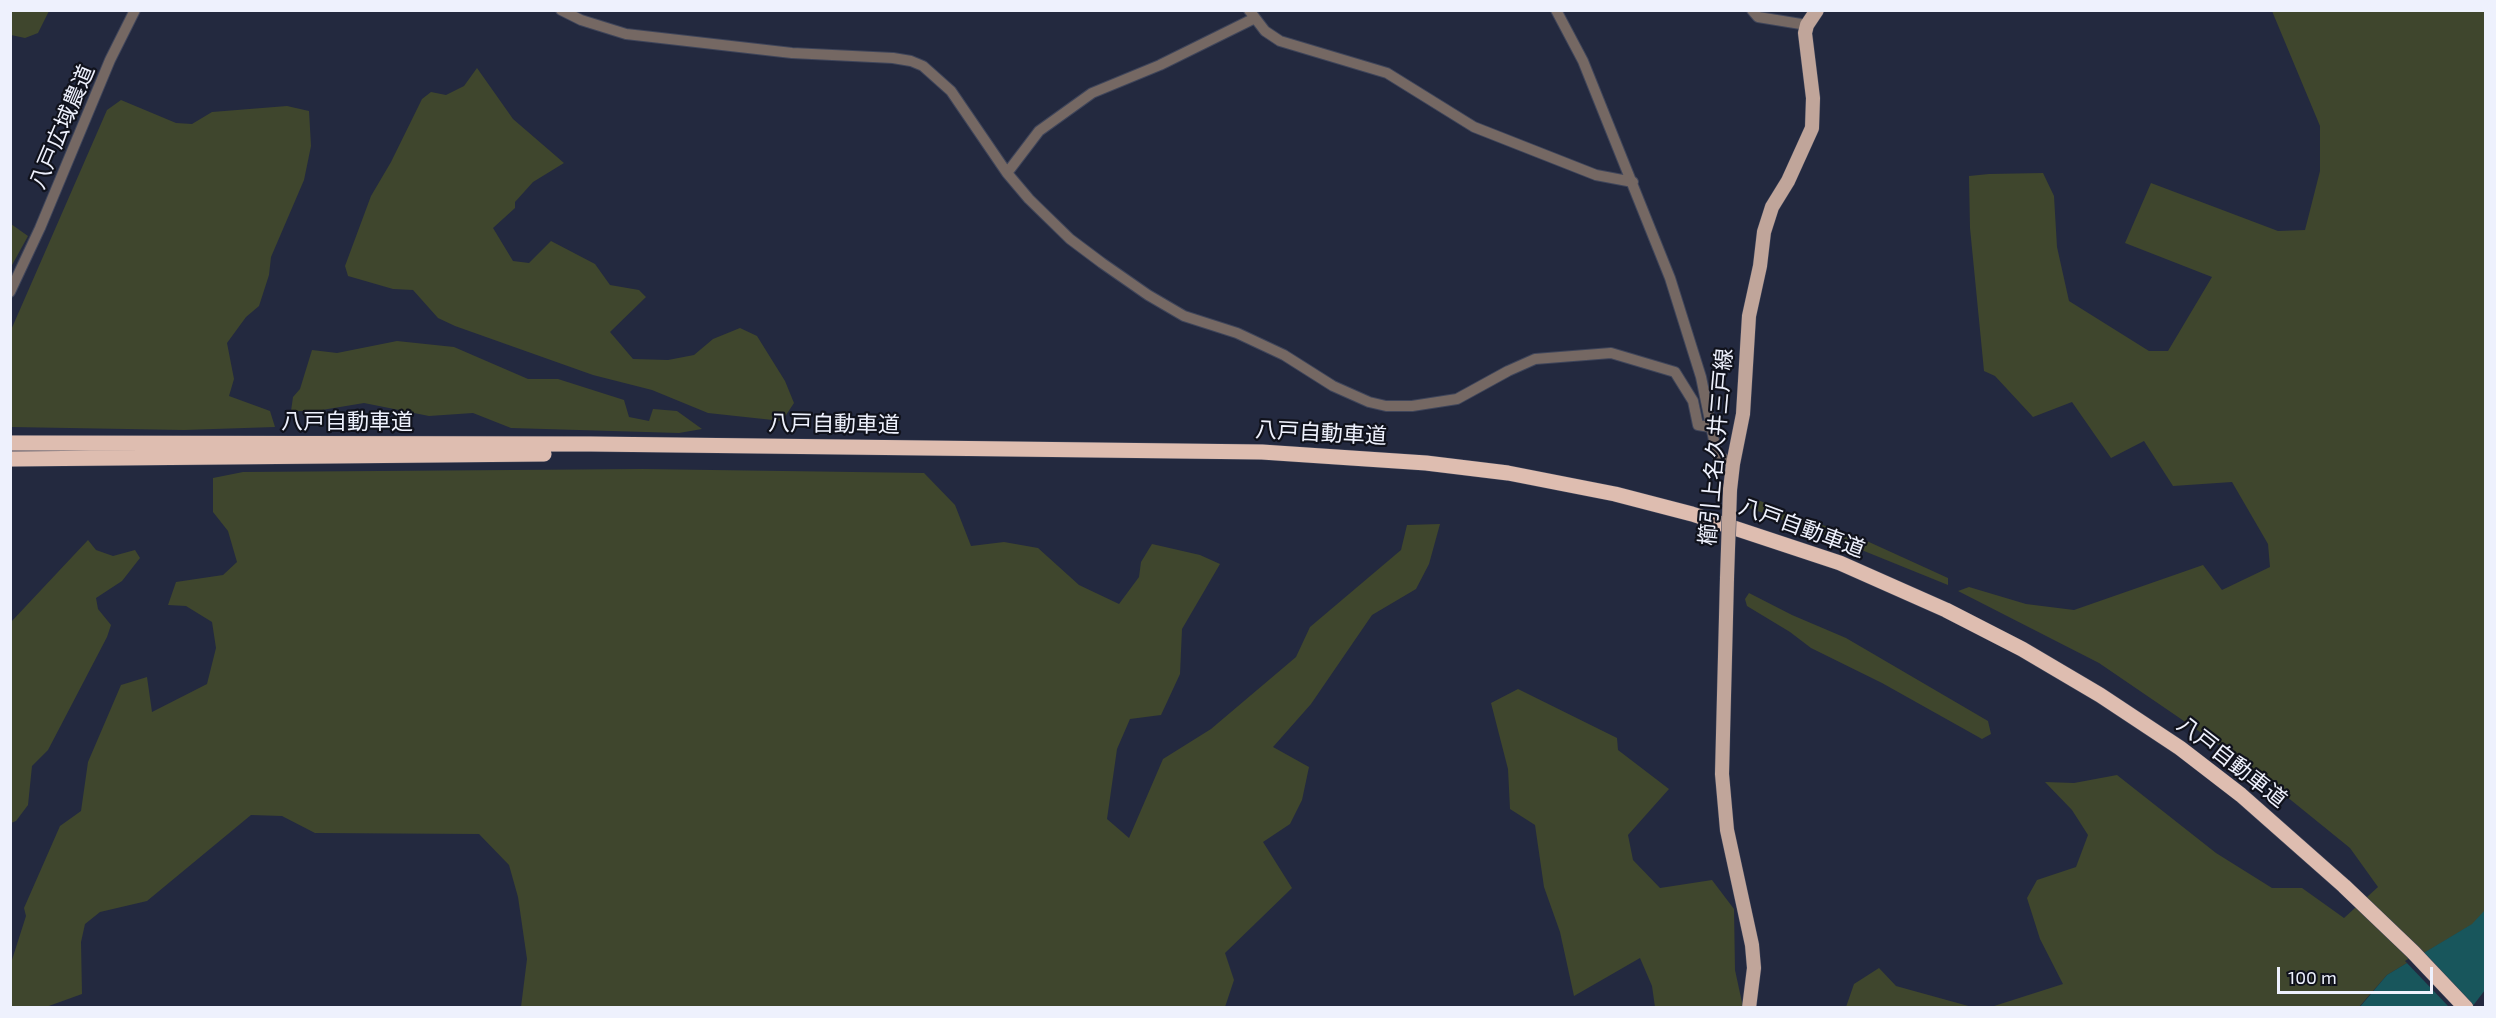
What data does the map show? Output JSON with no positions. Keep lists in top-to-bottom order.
{
  "streets": {
    "highway": ["八戸自動車道"],
    "main road": ["櫛引上名久井三戸線"],
    "street": ["八戸広域農道"]
  },
  "scale_bar": "100 m"
}
